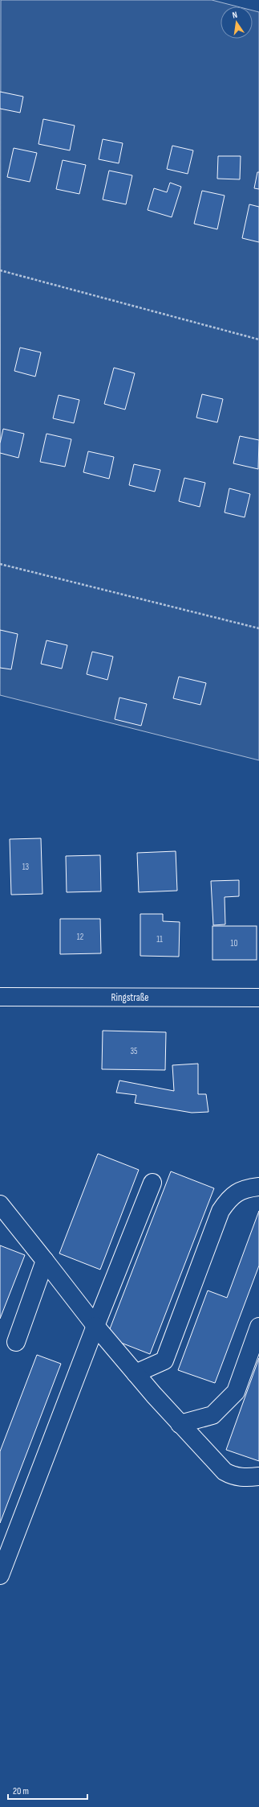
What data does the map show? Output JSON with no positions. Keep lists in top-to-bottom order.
{
  "streets": {
    "street": ["Ringstraße"]
  },
  "house_numbers": [
    "13",
    "12",
    "11",
    "10",
    "35"
  ],
  "scale_bar": "20 m",
  "north": "top"
}
